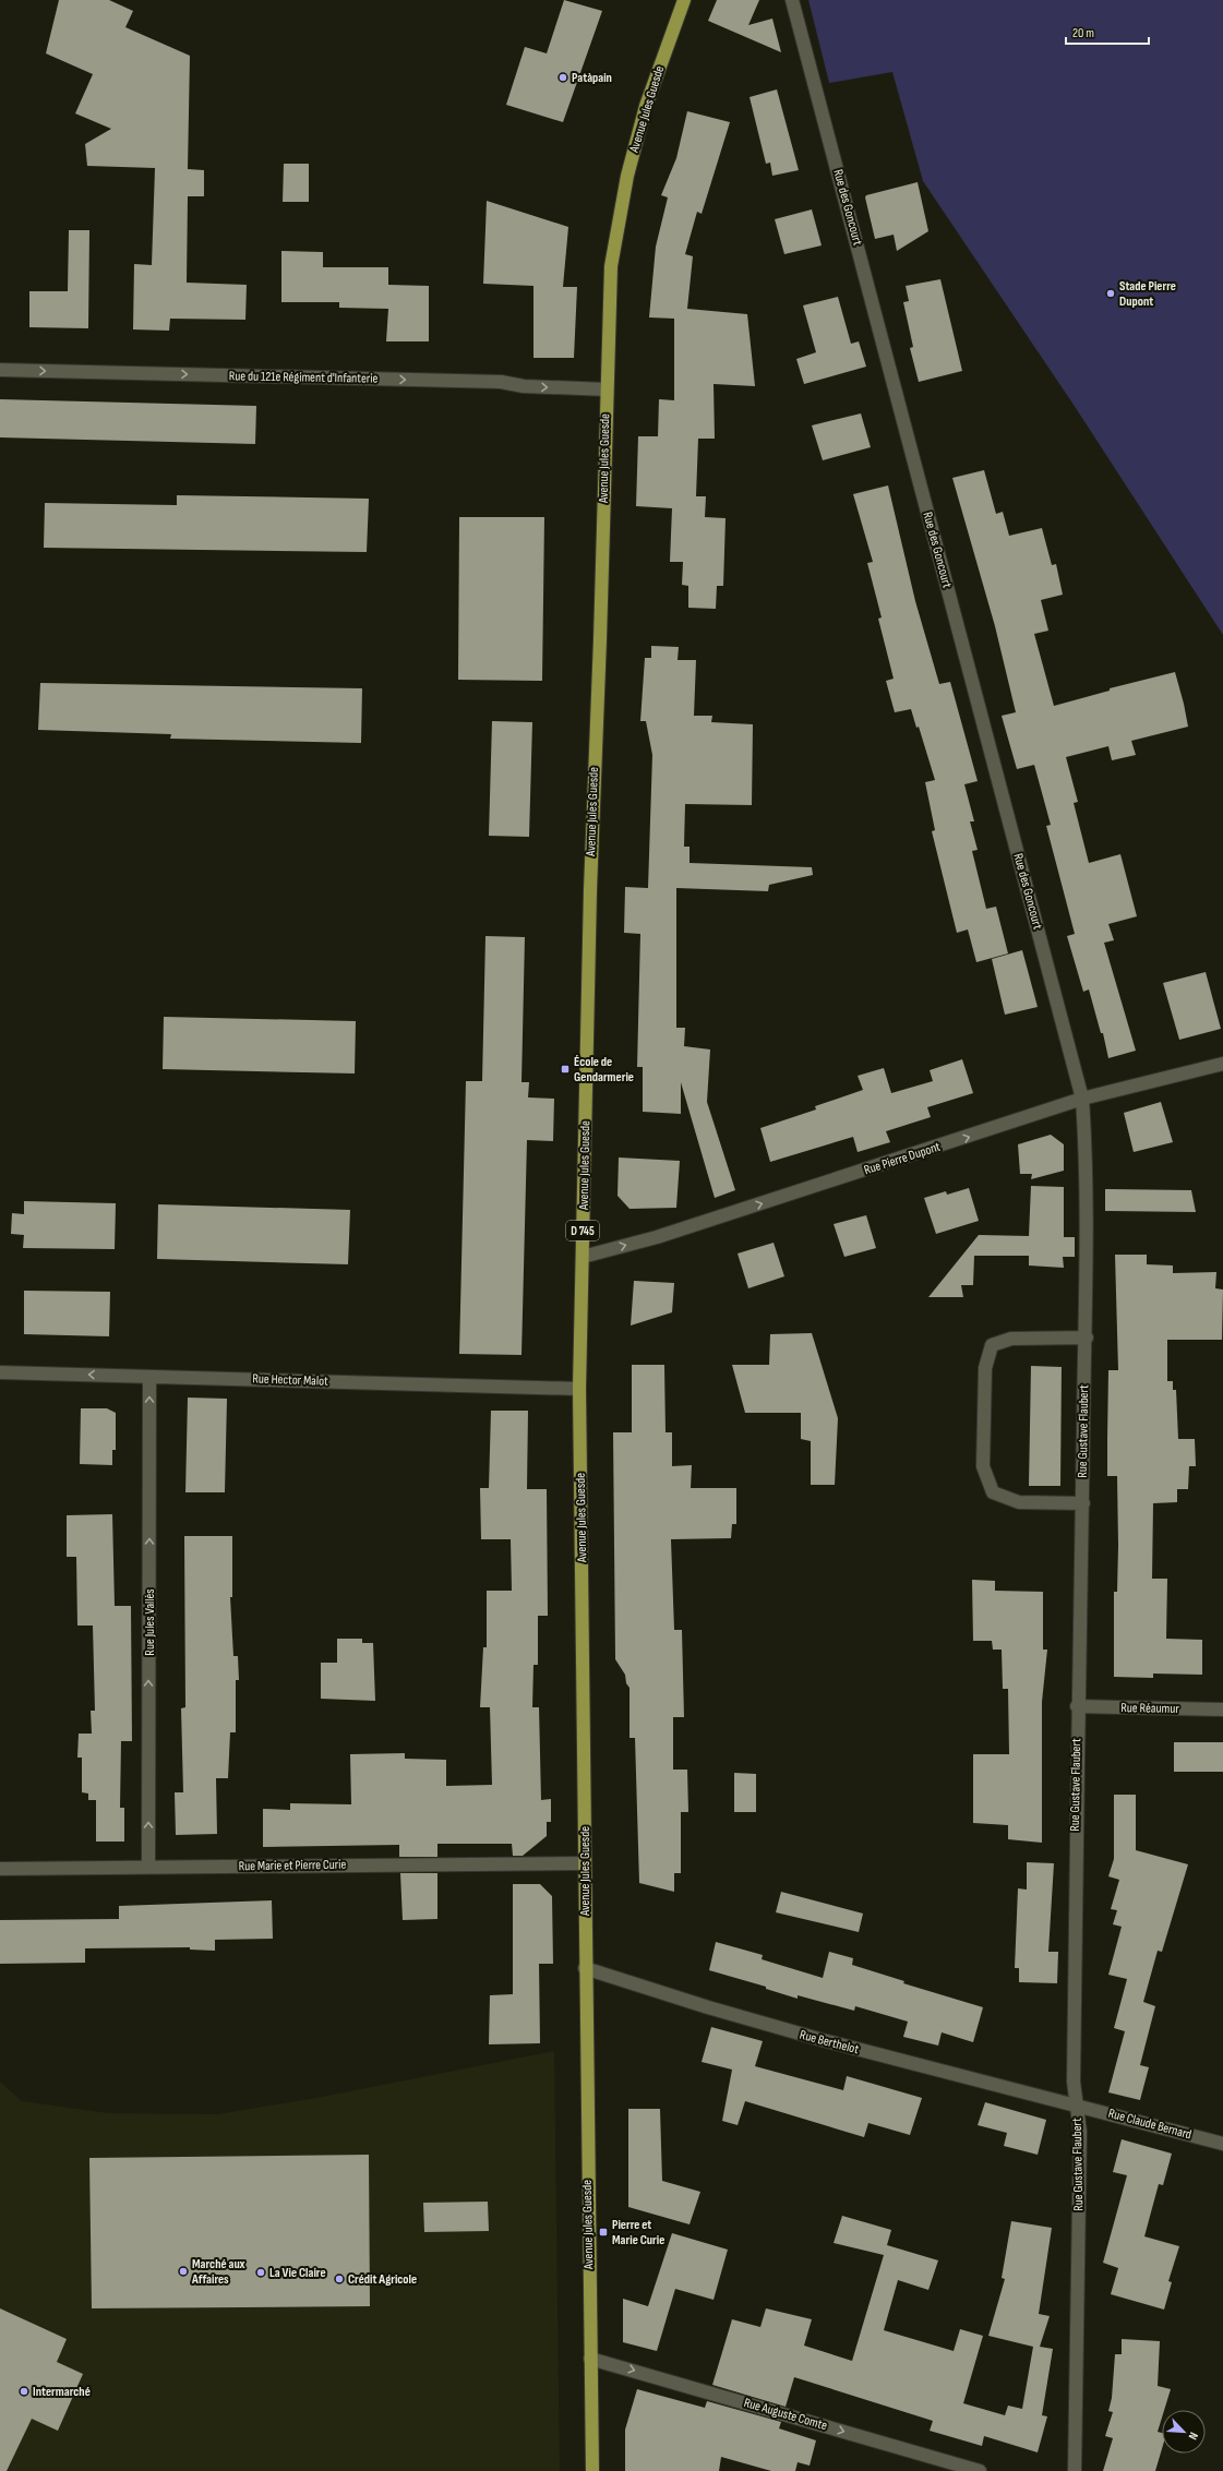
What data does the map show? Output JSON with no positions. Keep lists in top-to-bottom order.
{
  "streets": {
    "main road": ["Avenue Jules Guesde", "D 745"],
    "street": [
      "Rue des Goncourt",
      "Rue du 121e Régiment d'Infanterie",
      "Rue Pierre Dupont",
      "Rue Hector Malot",
      "Rue Gustave Flaubert",
      "Rue Jules Vallès",
      "Rue Réaumur",
      "Rue Marie et Pierre Curie",
      "Rue Berthelot",
      "Rue Claude Bernard",
      "Rue Auguste Comte"
    ]
  },
  "crossings": [
    ["Avenue Jules Guesde", "Rue du 121e Régiment d'Infanterie"],
    ["Avenue Jules Guesde", "Rue Pierre Dupont"],
    ["Avenue Jules Guesde", "Rue Hector Malot"],
    ["Avenue Jules Guesde", "Rue Marie et Pierre Curie"],
    ["Avenue Jules Guesde", "Rue Berthelot"],
    ["Avenue Jules Guesde", "Rue Auguste Comte"],
    ["Rue des Goncourt", "Rue Pierre Dupont"],
    ["Rue des Goncourt", "Rue Gustave Flaubert"],
    ["Rue Pierre Dupont", "Rue Gustave Flaubert"],
    ["Rue Hector Malot", "Rue Jules Vallès"],
    ["Rue Gustave Flaubert", "Rue Réaumur"],
    ["Rue Gustave Flaubert", "Rue Berthelot"],
    ["Rue Gustave Flaubert", "Rue Claude Bernard"],
    ["Rue Jules Vallès", "Rue Marie et Pierre Curie"],
    ["Rue Berthelot", "Rue Claude Bernard"]
  ],
  "one_way": [
    "Rue du 121e Régiment d'Infanterie",
    "Rue Pierre Dupont",
    "Rue Jules Vallès",
    "Rue Auguste Comte"
  ],
  "places": {
    "other": [
      "Patàpain",
      "Stade Pierre Dupont",
      "Marché aux Affaires",
      "La Vie Claire",
      "Crédit Agricole",
      "Intermarché"
    ],
    "transit": ["École de Gendarmerie", "Pierre et Marie Curie"]
  },
  "scale_bar": "20 m",
  "north": "bottom right"
}
